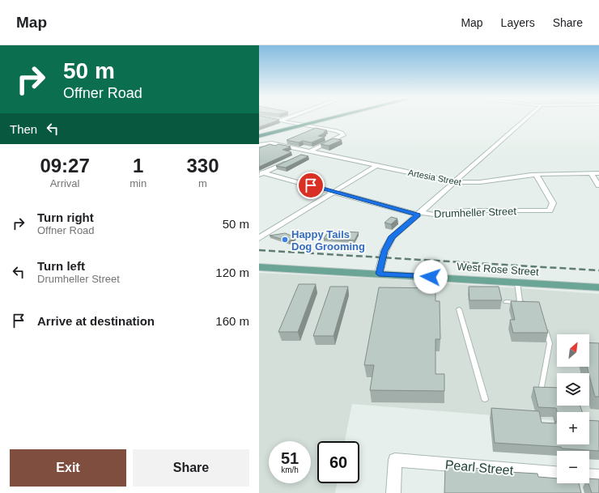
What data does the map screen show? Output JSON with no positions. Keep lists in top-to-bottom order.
{
  "streets": {
    "main road": ["West Rose Street"],
    "street": ["Artesia Street", "Drumheller Street", "Pearl Street"]
  },
  "crossings": [
    ["Artesia Street", "Drumheller Street"]
  ],
  "places": ["Happy Tails Dog Grooming"],
  "north": "top right",
  "page": {
    "header": "Map",
    "nav": ["Map", "Layers", "Share"],
    "turn": ["50 m", "Offner Road"],
    "then": "Then",
    "eta": [
      "09:27",
      "Arrival",
      "1",
      "min",
      "330",
      "m"
    ],
    "list": [
      {
        "name": "Turn right",
        "note": "Offner Road",
        "value": "50 m"
      },
      {
        "name": "Turn left",
        "note": "Drumheller Street",
        "value": "120 m"
      },
      {
        "name": "Arrive at destination",
        "value": "160 m"
      }
    ],
    "map_buttons": ["+", "−"],
    "speed": "51 km/h",
    "limit": "60",
    "buttons": ["Exit", "Share"]
  }
}
